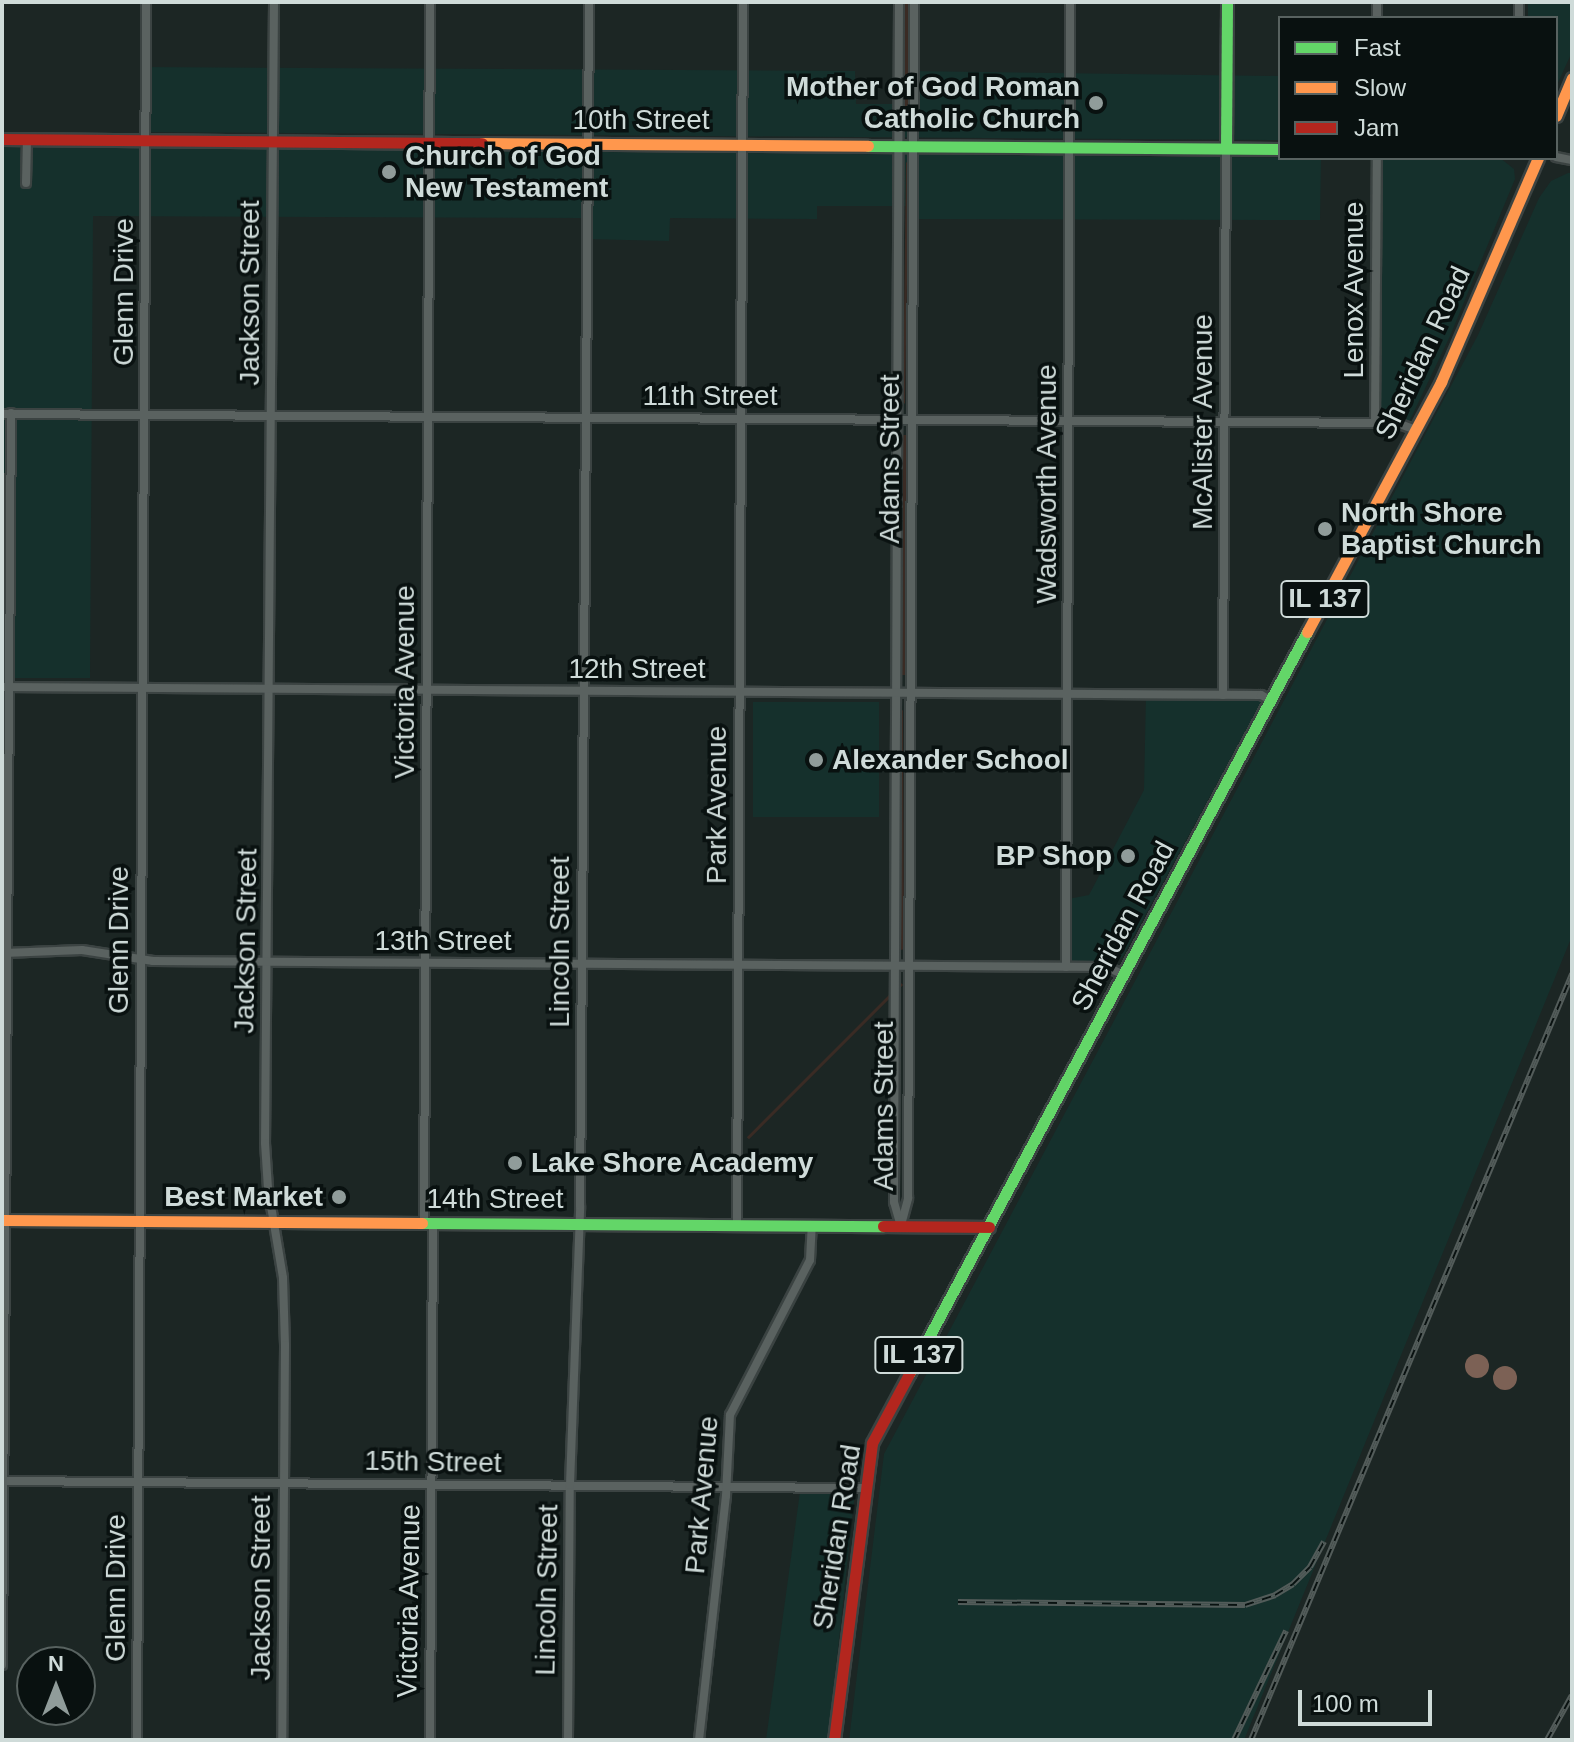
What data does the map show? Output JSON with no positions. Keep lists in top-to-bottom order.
{
  "streets": {
    "main road": [
      "10th Street",
      "Sheridan Road",
      "IL 137",
      "14th Street"
    ],
    "street": [
      "Lenox Avenue",
      "Glenn Drive",
      "Jackson Street",
      "11th Street",
      "McAlister Avenue",
      "Adams Street",
      "Wadsworth Avenue",
      "12th Street",
      "Victoria Avenue",
      "Park Avenue",
      "13th Street",
      "Lincoln Street",
      "15th Street"
    ]
  },
  "crossings": [
    ["10th Street", "Glenn Drive"],
    ["10th Street", "Jackson Street"],
    ["10th Street", "McAlister Avenue"],
    ["10th Street", "Adams Street"],
    ["10th Street", "Wadsworth Avenue"],
    ["10th Street", "Victoria Avenue"],
    ["10th Street", "Park Avenue"],
    ["10th Street", "Lincoln Street"],
    ["Lenox Avenue", "11th Street"],
    ["Glenn Drive", "11th Street"],
    ["Glenn Drive", "12th Street"],
    ["Glenn Drive", "13th Street"],
    ["Glenn Drive", "14th Street"],
    ["Glenn Drive", "15th Street"],
    ["Jackson Street", "11th Street"],
    ["Jackson Street", "12th Street"],
    ["Jackson Street", "13th Street"],
    ["Jackson Street", "14th Street"],
    ["Jackson Street", "15th Street"],
    ["Sheridan Road", "11th Street"],
    ["Sheridan Road", "12th Street"],
    ["Sheridan Road", "13th Street"],
    ["Sheridan Road", "14th Street"],
    ["Sheridan Road", "15th Street"],
    ["11th Street", "McAlister Avenue"],
    ["11th Street", "Adams Street"],
    ["11th Street", "Wadsworth Avenue"],
    ["11th Street", "Victoria Avenue"],
    ["11th Street", "Park Avenue"],
    ["11th Street", "Lincoln Street"],
    ["McAlister Avenue", "12th Street"],
    ["Adams Street", "12th Street"],
    ["Adams Street", "13th Street"],
    ["Adams Street", "14th Street"],
    ["Wadsworth Avenue", "12th Street"],
    ["Wadsworth Avenue", "13th Street"],
    ["12th Street", "Victoria Avenue"],
    ["12th Street", "Park Avenue"],
    ["12th Street", "Lincoln Street"],
    ["Victoria Avenue", "13th Street"],
    ["Victoria Avenue", "14th Street"],
    ["Victoria Avenue", "15th Street"],
    ["Park Avenue", "13th Street"],
    ["Park Avenue", "14th Street"],
    ["Park Avenue", "15th Street"],
    ["13th Street", "Lincoln Street"],
    ["Lincoln Street", "14th Street"],
    ["Lincoln Street", "15th Street"]
  ],
  "places": [
    "Mother of God Roman Catholic Church",
    "Church of God New Testament",
    "North Shore Baptist Church",
    "Alexander School",
    "BP Shop",
    "Lake Shore Academy",
    "Best Market"
  ],
  "legend": ["Fast", "Slow", "Jam"],
  "scale_bar": "100 m",
  "north": "top"
}
